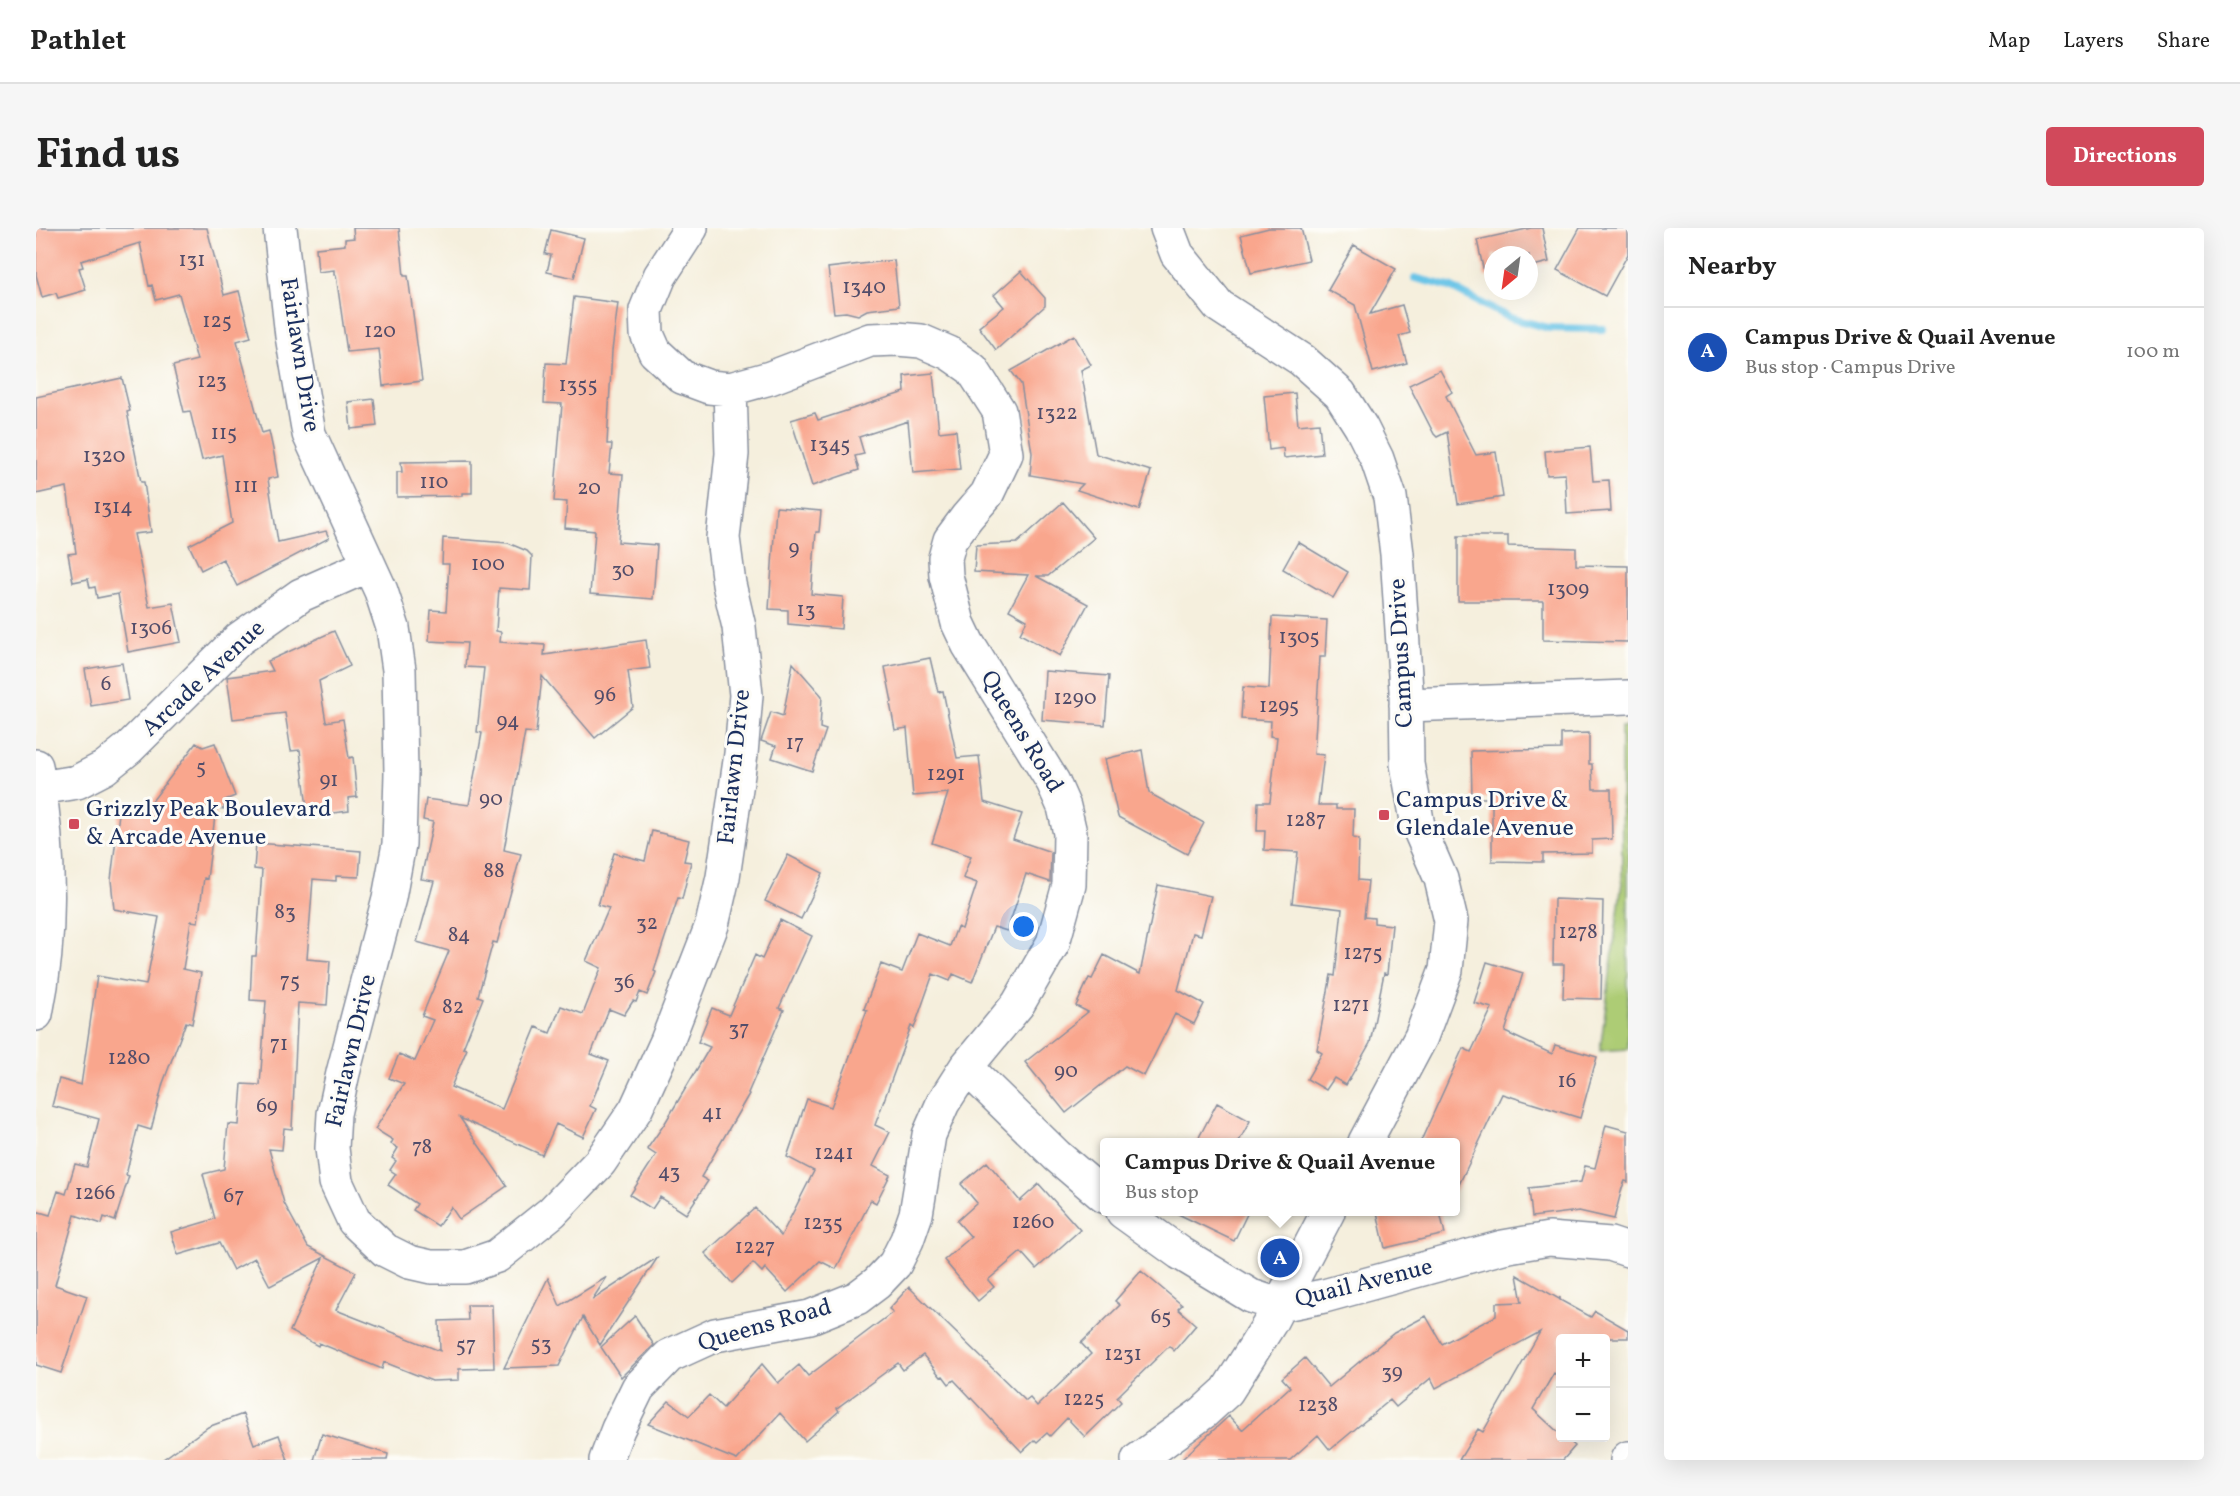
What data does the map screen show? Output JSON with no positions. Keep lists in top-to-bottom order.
{
  "streets": {
    "street": [
      "Fairlawn Drive",
      "Campus Drive",
      "Arcade Avenue",
      "Queens Road",
      "Quail Avenue"
    ]
  },
  "crossings": [
    ["Fairlawn Drive", "Arcade Avenue"],
    ["Fairlawn Drive", "Queens Road"]
  ],
  "places": {
    "transit": ["Campus Drive & Glendale Avenue", "Grizzly Peak Boulevard & Arcade Avenue"]
  },
  "house_numbers": [
    "131",
    "1340",
    "125",
    "120",
    "123",
    "1355",
    "1322",
    "115",
    "1345",
    "1320",
    "110",
    "111",
    "20",
    "1314",
    "9",
    "100",
    "30",
    "1309",
    "13",
    "1306",
    "1305",
    "6",
    "96",
    "1290",
    "1295",
    "94",
    "17",
    "5",
    "1291",
    "91",
    "90",
    "1287",
    "88",
    "83",
    "32",
    "1278",
    "84",
    "1275",
    "75",
    "36",
    "1271",
    "82",
    "37",
    "71",
    "1280",
    "90",
    "16",
    "69",
    "41",
    "78",
    "1241",
    "43",
    "1266",
    "67",
    "1260",
    "1235",
    "1227",
    "65",
    "53",
    "57",
    "1231",
    "39",
    "1225",
    "1238"
  ],
  "north": "bottom left",
  "page": {
    "header": "Pathlet",
    "nav": ["Map", "Layers", "Share"],
    "title": "Find us",
    "buttons": "Directions",
    "heading": "Nearby",
    "list": [
      {
        "mark": "A",
        "name": "Campus Drive & Quail Avenue",
        "note": "Bus stop · Campus Drive",
        "value": "100 m"
      }
    ],
    "popup": ["Campus Drive & Quail Avenue", "Bus stop"],
    "pins": "A",
    "map_buttons": ["+", "−"]
  }
}
